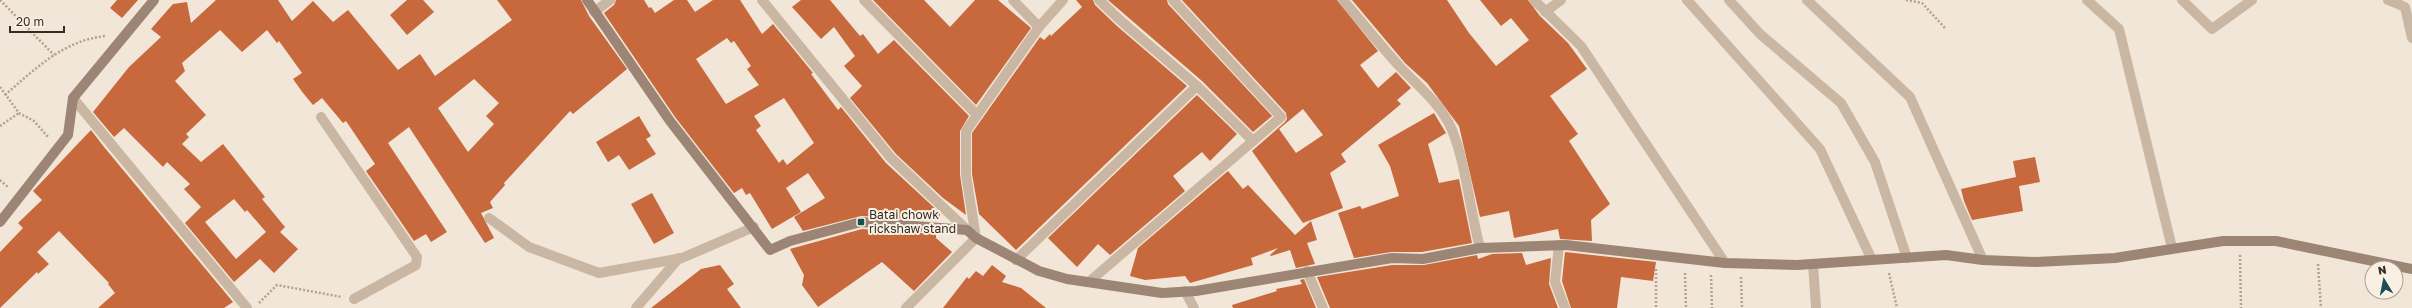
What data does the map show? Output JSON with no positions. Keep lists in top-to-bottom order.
{
  "places": {
    "transit": ["Batai chowk rickshaw stand"]
  },
  "scale_bar": "20 m",
  "north": "top"
}
